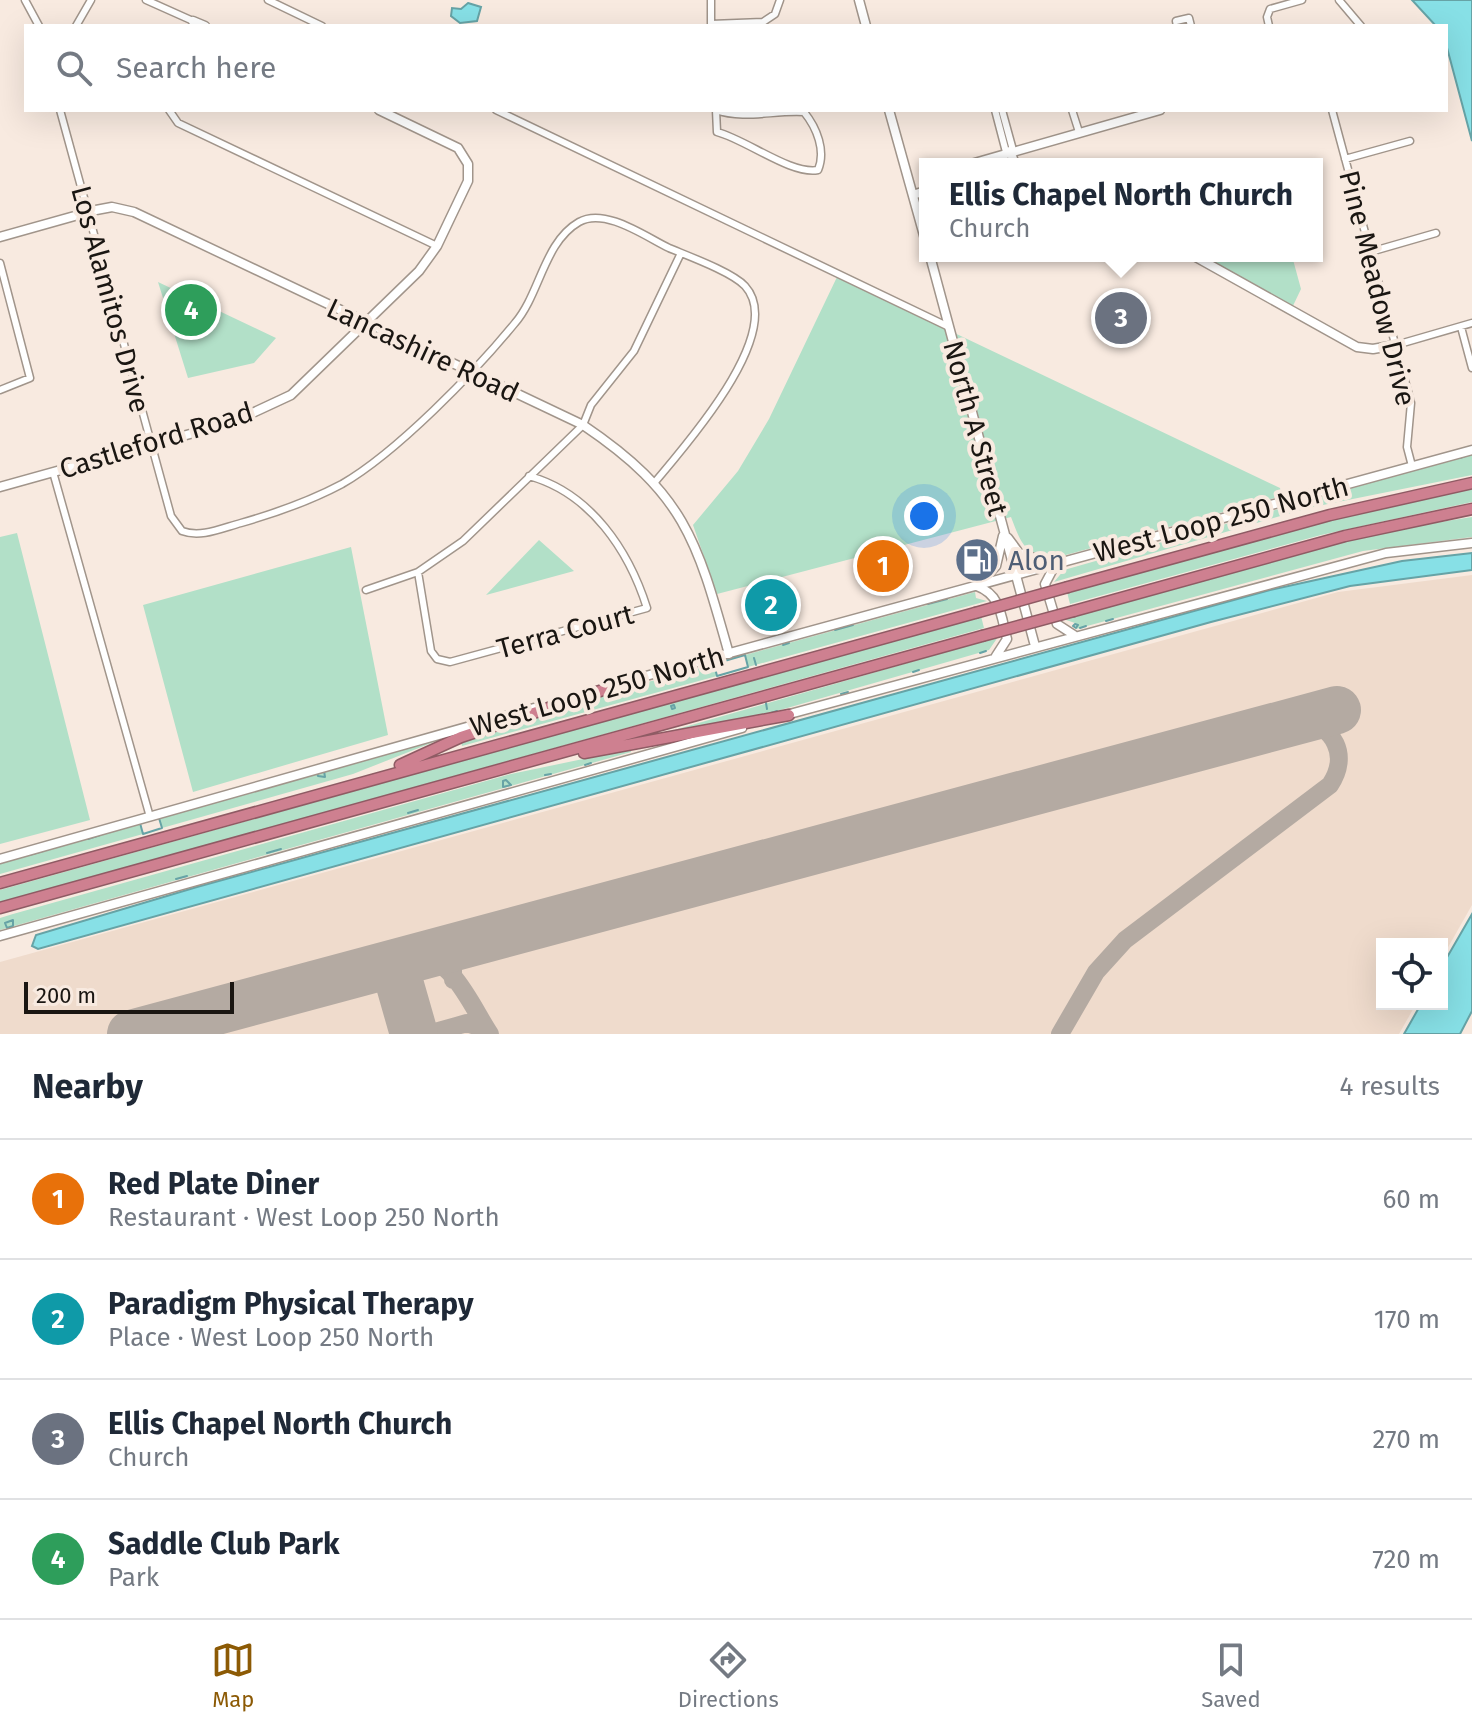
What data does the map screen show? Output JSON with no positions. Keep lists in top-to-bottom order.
{
  "streets": {
    "main road": [
      "Lancashire Road",
      "North A Street",
      "Castleford Road",
      "West Loop 250 North"
    ],
    "street": ["Pine Meadow Drive", "Los Alamitos Drive", "Terra Court"]
  },
  "crossings": [
    ["Pine Meadow Drive", "West Loop 250 North"],
    ["Los Alamitos Drive", "Lancashire Road"],
    ["Los Alamitos Drive", "Castleford Road"],
    ["Lancashire Road", "Castleford Road"],
    ["Lancashire Road", "West Loop 250 North"],
    ["North A Street", "West Loop 250 North"]
  ],
  "places": {
    "fuel station": ["Alon"]
  },
  "scale_bar": "200 m",
  "page": {
    "search": "Search here",
    "popup": ["Ellis Chapel North Church", "Church"],
    "pins": [
      "4",
      "3",
      "1",
      "2"
    ],
    "scale": "200 m",
    "heading": ["Nearby", "4 results"],
    "list": [
      {
        "mark": "1",
        "name": "Red Plate Diner",
        "note": "Restaurant · West Loop 250 North",
        "value": "60 m"
      },
      {
        "mark": "2",
        "name": "Paradigm Physical Therapy",
        "note": "Place · West Loop 250 North",
        "value": "170 m"
      },
      {
        "mark": "3",
        "name": "Ellis Chapel North Church",
        "note": "Church",
        "value": "270 m"
      },
      {
        "mark": "4",
        "name": "Saddle Club Park",
        "note": "Park",
        "value": "720 m"
      }
    ],
    "nav": ["Map", "Directions", "Saved"]
  }
}
